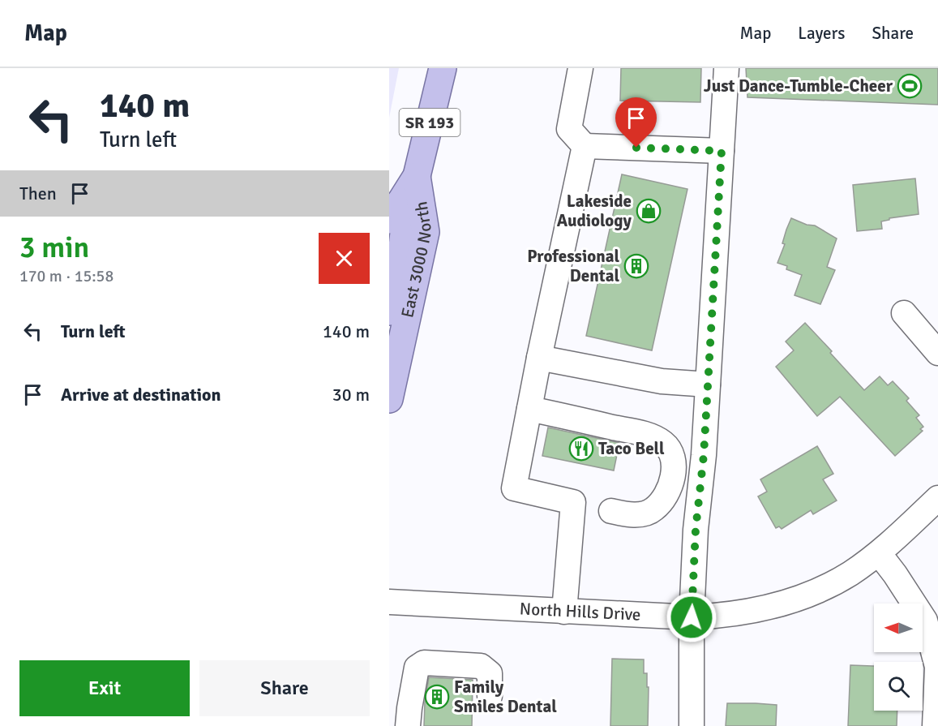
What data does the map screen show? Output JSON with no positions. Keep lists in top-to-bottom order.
{
  "streets": {
    "main road": ["SR 193", "East 3000 North"],
    "street": ["North Hills Drive"]
  },
  "places": {
    "sports": ["Just Dance-Tumble-Cheer"],
    "shop": ["Lakeside Audiology"],
    "building": ["Professional Dental", "Family Smiles Dental"],
    "restaurant": ["Taco Bell"]
  },
  "north": "left",
  "page": {
    "header": "Map",
    "nav": ["Map", "Layers", "Share"],
    "turn": ["140 m", "Turn left"],
    "then": "Then",
    "heading": ["3 min", "170 m · 15:58"],
    "list": [
      {
        "name": "Turn left",
        "value": "140 m"
      },
      {
        "name": "Arrive at destination",
        "value": "30 m"
      }
    ],
    "buttons": ["Exit", "Share"]
  }
}
